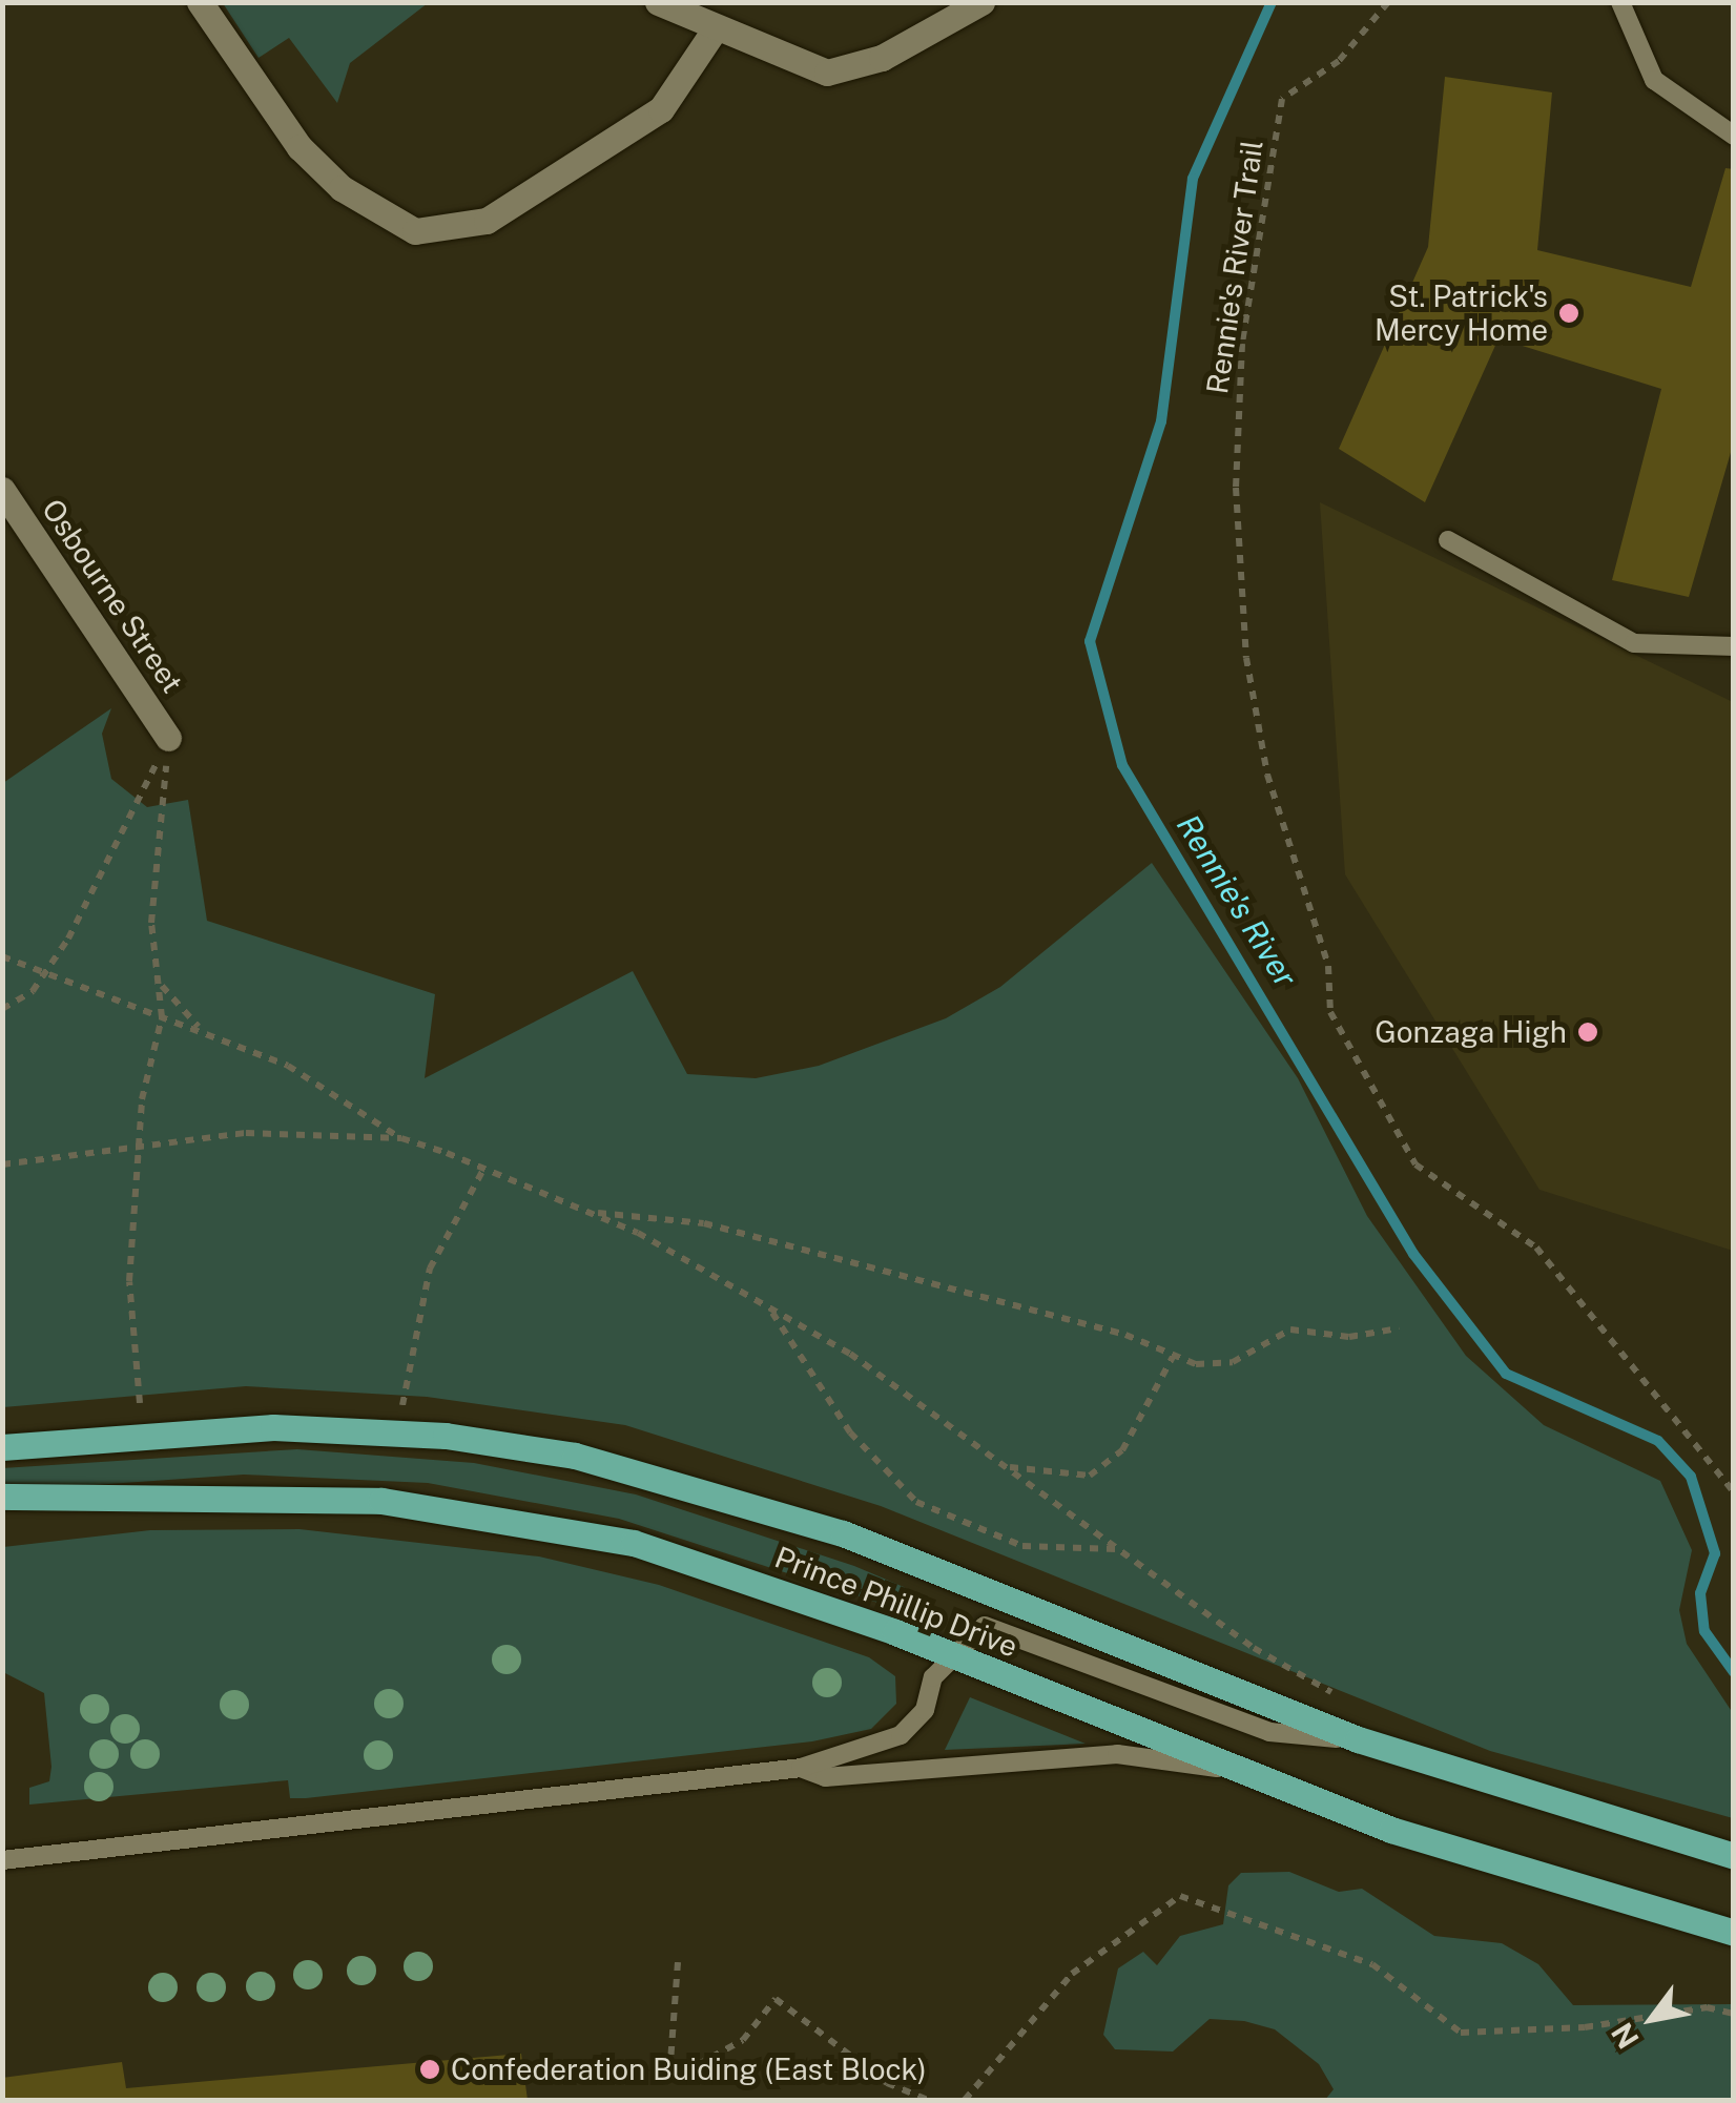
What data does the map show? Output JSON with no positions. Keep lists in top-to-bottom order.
{
  "streets": {
    "main road": ["Prince Phillip Drive"],
    "street": ["Osbourne Street"],
    "path": ["Rennie's River Trail"]
  },
  "water": ["Rennie's River"],
  "places": ["St. Patrick's Mercy Home", "Gonzaga High", "Confederation Buiding (East Block)"],
  "north": "bottom left"
}
